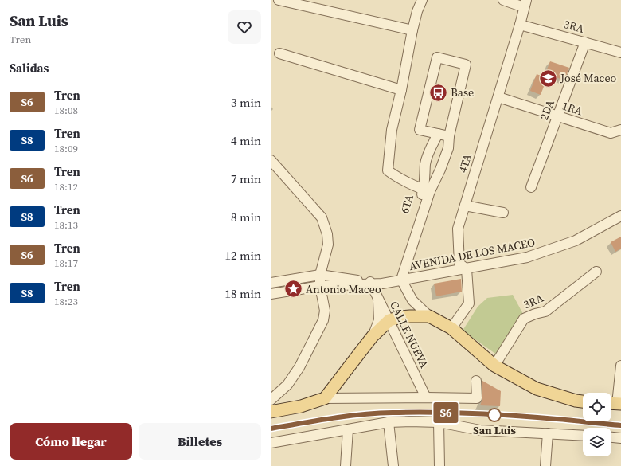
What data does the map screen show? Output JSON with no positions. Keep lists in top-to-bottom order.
{
  "streets": {
    "street": [
      "3RA",
      "1RA",
      "2DA",
      "4TA",
      "6TA",
      "AVENIDA DE LOS MACEO",
      "CALLE NUEVA"
    ]
  },
  "crossings": [
    ["3RA", "2DA"],
    ["3RA", "4TA"],
    ["1RA", "2DA"],
    ["1RA", "4TA"],
    ["4TA", "AVENIDA DE LOS MACEO"],
    ["6TA", "AVENIDA DE LOS MACEO"],
    ["AVENIDA DE LOS MACEO", "CALLE NUEVA"]
  ],
  "places": {
    "school or university": ["José Maceo"],
    "bus stop": ["Base"],
    "place": ["Antonio Maceo"],
    "other": ["San Luis"]
  },
  "page": {
    "heading": [
      ["San Luis", "Tren"],
      "Salidas"
    ],
    "on_map": "S6",
    "list": [
      {
        "mark": "S6",
        "name": "Tren",
        "note": "18:08",
        "value": "3 min"
      },
      {
        "mark": "S8",
        "name": "Tren",
        "note": "18:09",
        "value": "4 min"
      },
      {
        "mark": "S6",
        "name": "Tren",
        "note": "18:12",
        "value": "7 min"
      },
      {
        "mark": "S8",
        "name": "Tren",
        "note": "18:13",
        "value": "8 min"
      },
      {
        "mark": "S6",
        "name": "Tren",
        "note": "18:17",
        "value": "12 min"
      },
      {
        "mark": "S8",
        "name": "Tren",
        "note": "18:23",
        "value": "18 min"
      }
    ],
    "buttons": ["Cómo llegar", "Billetes"]
  }
}
